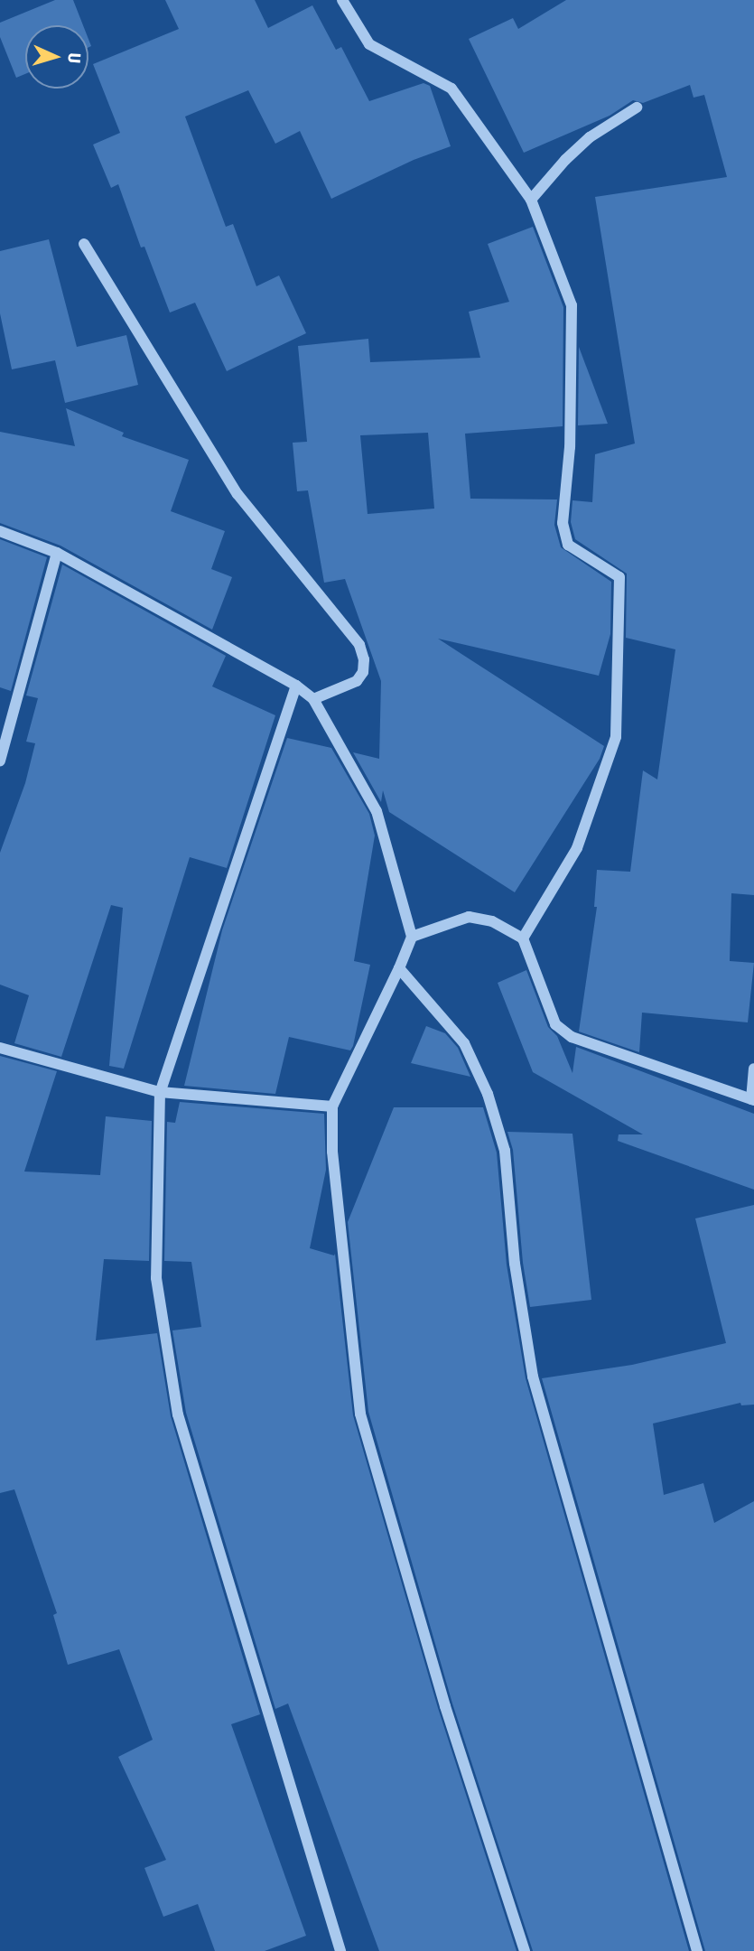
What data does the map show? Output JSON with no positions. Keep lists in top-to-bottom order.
{
  "north": "right"
}
